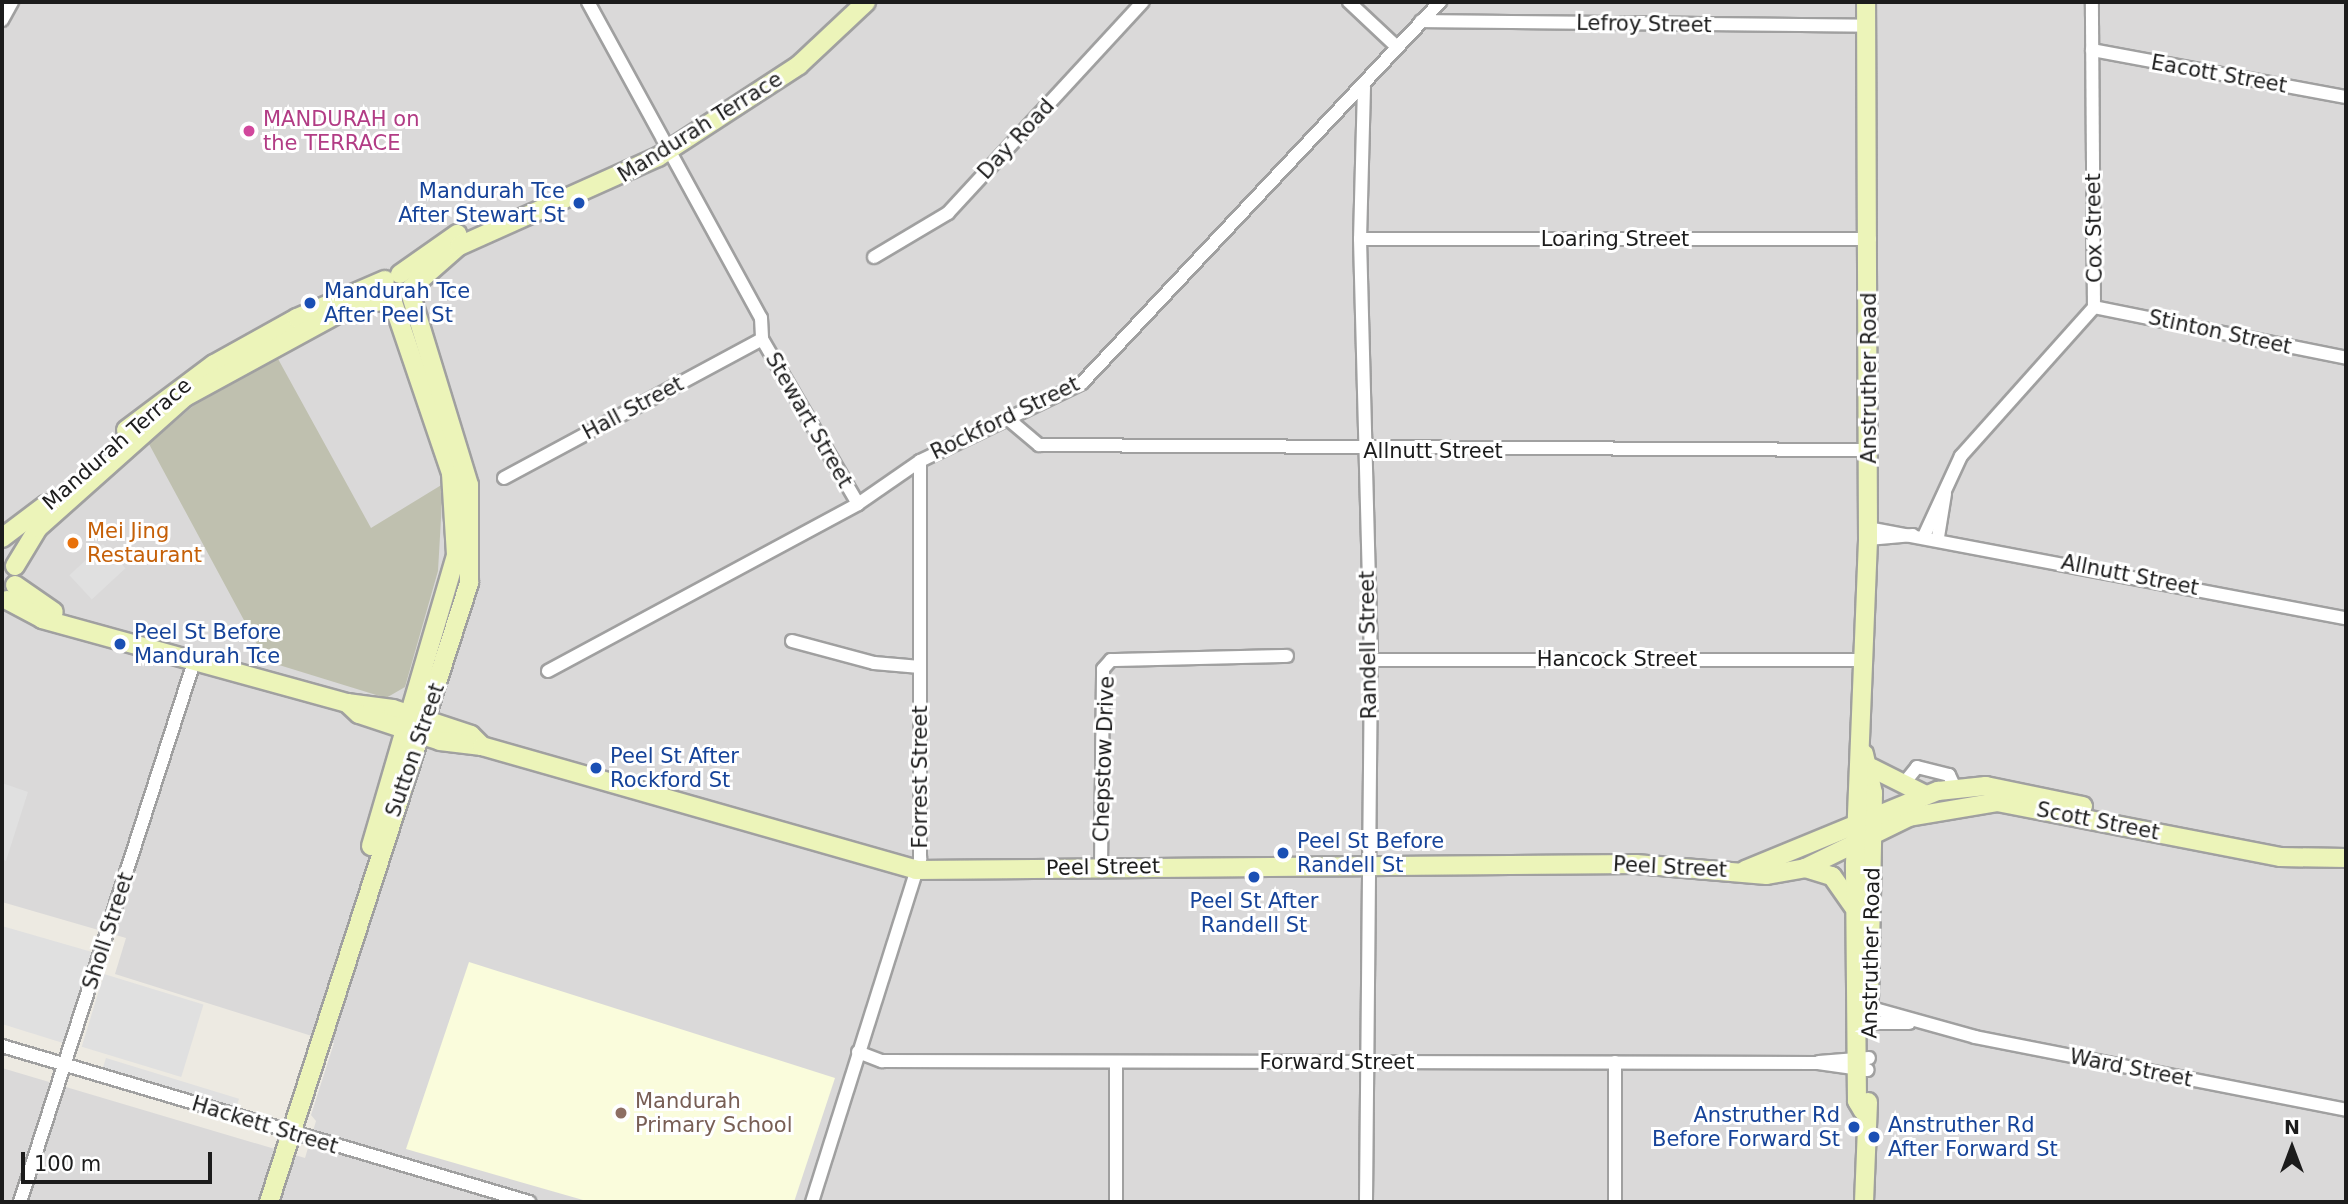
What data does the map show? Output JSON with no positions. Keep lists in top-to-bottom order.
{
  "streets": {
    "main road": [
      "Mandurah Terrace",
      "Anstruther Road",
      "Sutton Street",
      "Scott Street",
      "Peel Street"
    ],
    "street": [
      "Lefroy Street",
      "Eacott Street",
      "Day Road",
      "Cox Street",
      "Loaring Street",
      "Stinton Street",
      "Hall Street",
      "Rockford Street",
      "Stewart Street",
      "Allnutt Street",
      "Randell Street",
      "Hancock Street",
      "Chepstow Drive",
      "Forrest Street",
      "Sholl Street",
      "Forward Street",
      "Ward Street",
      "Hackett Street"
    ]
  },
  "crossings": [
    ["Lefroy Street", "Anstruther Road"],
    ["Lefroy Street", "Rockford Street"],
    ["Eacott Street", "Cox Street"],
    ["Mandurah Terrace", "Stewart Street"],
    ["Mandurah Terrace", "Sutton Street"],
    ["Cox Street", "Stinton Street"],
    ["Cox Street", "Allnutt Street"],
    ["Loaring Street", "Anstruther Road"],
    ["Loaring Street", "Randell Street"],
    ["Anstruther Road", "Allnutt Street"],
    ["Anstruther Road", "Hancock Street"],
    ["Anstruther Road", "Scott Street"],
    ["Anstruther Road", "Peel Street"],
    ["Anstruther Road", "Forward Street"],
    ["Anstruther Road", "Ward Street"],
    ["Hall Street", "Stewart Street"],
    ["Rockford Street", "Stewart Street"],
    ["Rockford Street", "Allnutt Street"],
    ["Rockford Street", "Randell Street"],
    ["Rockford Street", "Forrest Street"],
    ["Allnutt Street", "Randell Street"],
    ["Randell Street", "Hancock Street"],
    ["Randell Street", "Peel Street"],
    ["Randell Street", "Forward Street"],
    ["Sutton Street", "Peel Street"],
    ["Sutton Street", "Hackett Street"],
    ["Chepstow Drive", "Peel Street"],
    ["Forrest Street", "Peel Street"],
    ["Forrest Street", "Forward Street"],
    ["Scott Street", "Peel Street"],
    ["Peel Street", "Sholl Street"],
    ["Sholl Street", "Hackett Street"]
  ],
  "places": [
    "MANDURAH on the TERRACE",
    "Mandurah Tce After Stewart St",
    "Mandurah Tce After Peel St",
    "Mei Jing Restaurant",
    "Peel St Before Mandurah Tce",
    "Peel St After Rockford St",
    "Peel St Before Randell St",
    "Peel St After Randell St",
    "Mandurah Primary School",
    "Anstruther Rd Before Forward St",
    "Anstruther Rd After Forward St"
  ],
  "scale_bar": "100 m",
  "north": "top"
}
